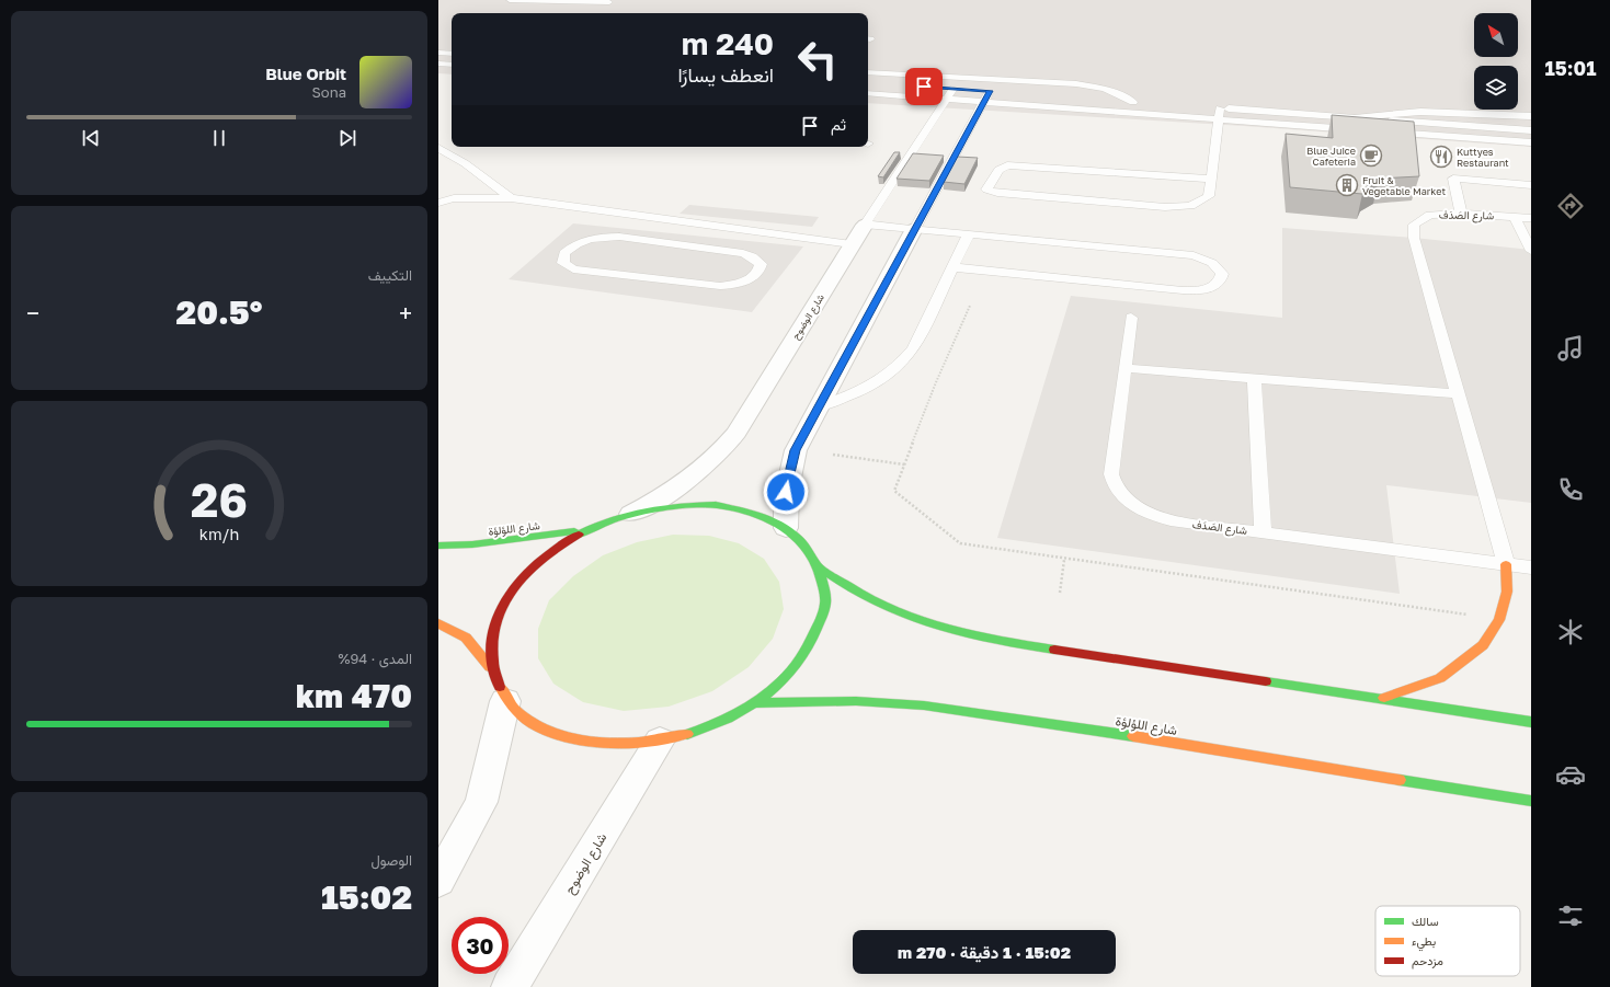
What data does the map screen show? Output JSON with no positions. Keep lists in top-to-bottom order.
{
  "streets": {
    "street": ["شارع الوضوح", "شارع اللؤلؤة"],
    "lane": ["شارع الصَدَف"]
  },
  "places": {
    "cafe": ["Blue Juice Cafeteria"],
    "restaurant": ["Kuttyes Restaurant"],
    "building": ["Fruit & Vegetable Market"]
  },
  "legend": ["سالك", "بطيء", "مزدحم"],
  "north": "top left",
  "page": {
    "tabs": "15:01",
    "turn": ["240 m", "انعطف يسارًا"],
    "song": ["Blue Orbit", "Sona"],
    "then": "ثم",
    "tile": [
      "التكييف",
      ["المدى · 94%", "470 km"],
      ["الوصول", "15:02"]
    ],
    "heat": ["−", "20.5°", "+"],
    "limit": "30",
    "trip": "15:02 · 1 دقيقة · 270 m",
    "gauge": ["26", "km/h"]
  }
}
